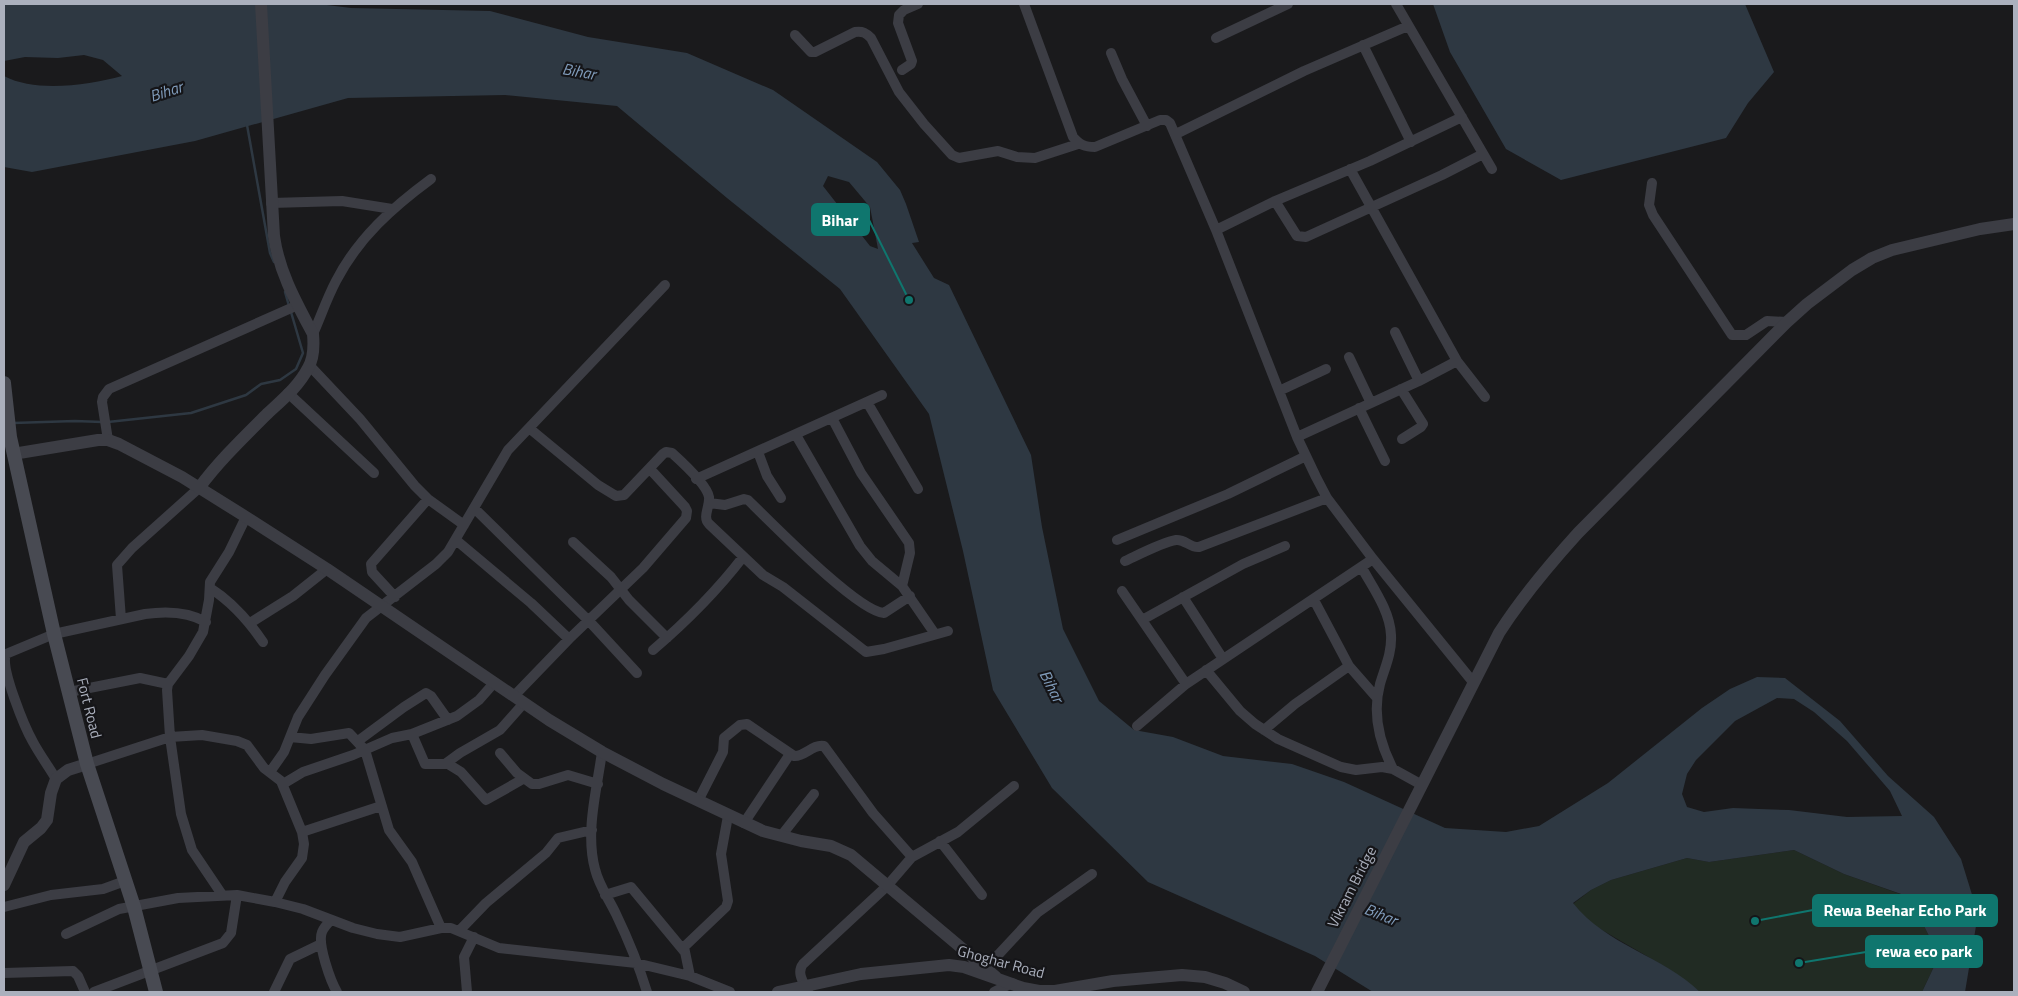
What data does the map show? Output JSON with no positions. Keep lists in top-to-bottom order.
{
  "streets": {
    "main road": ["Fort Road"],
    "street": ["Vikram Bridge", "Ghoghar Road"]
  },
  "water": ["Bihar"],
  "places": ["Bihar", "Rewa Beehar Echo Park", "rewa eco park"]
}
